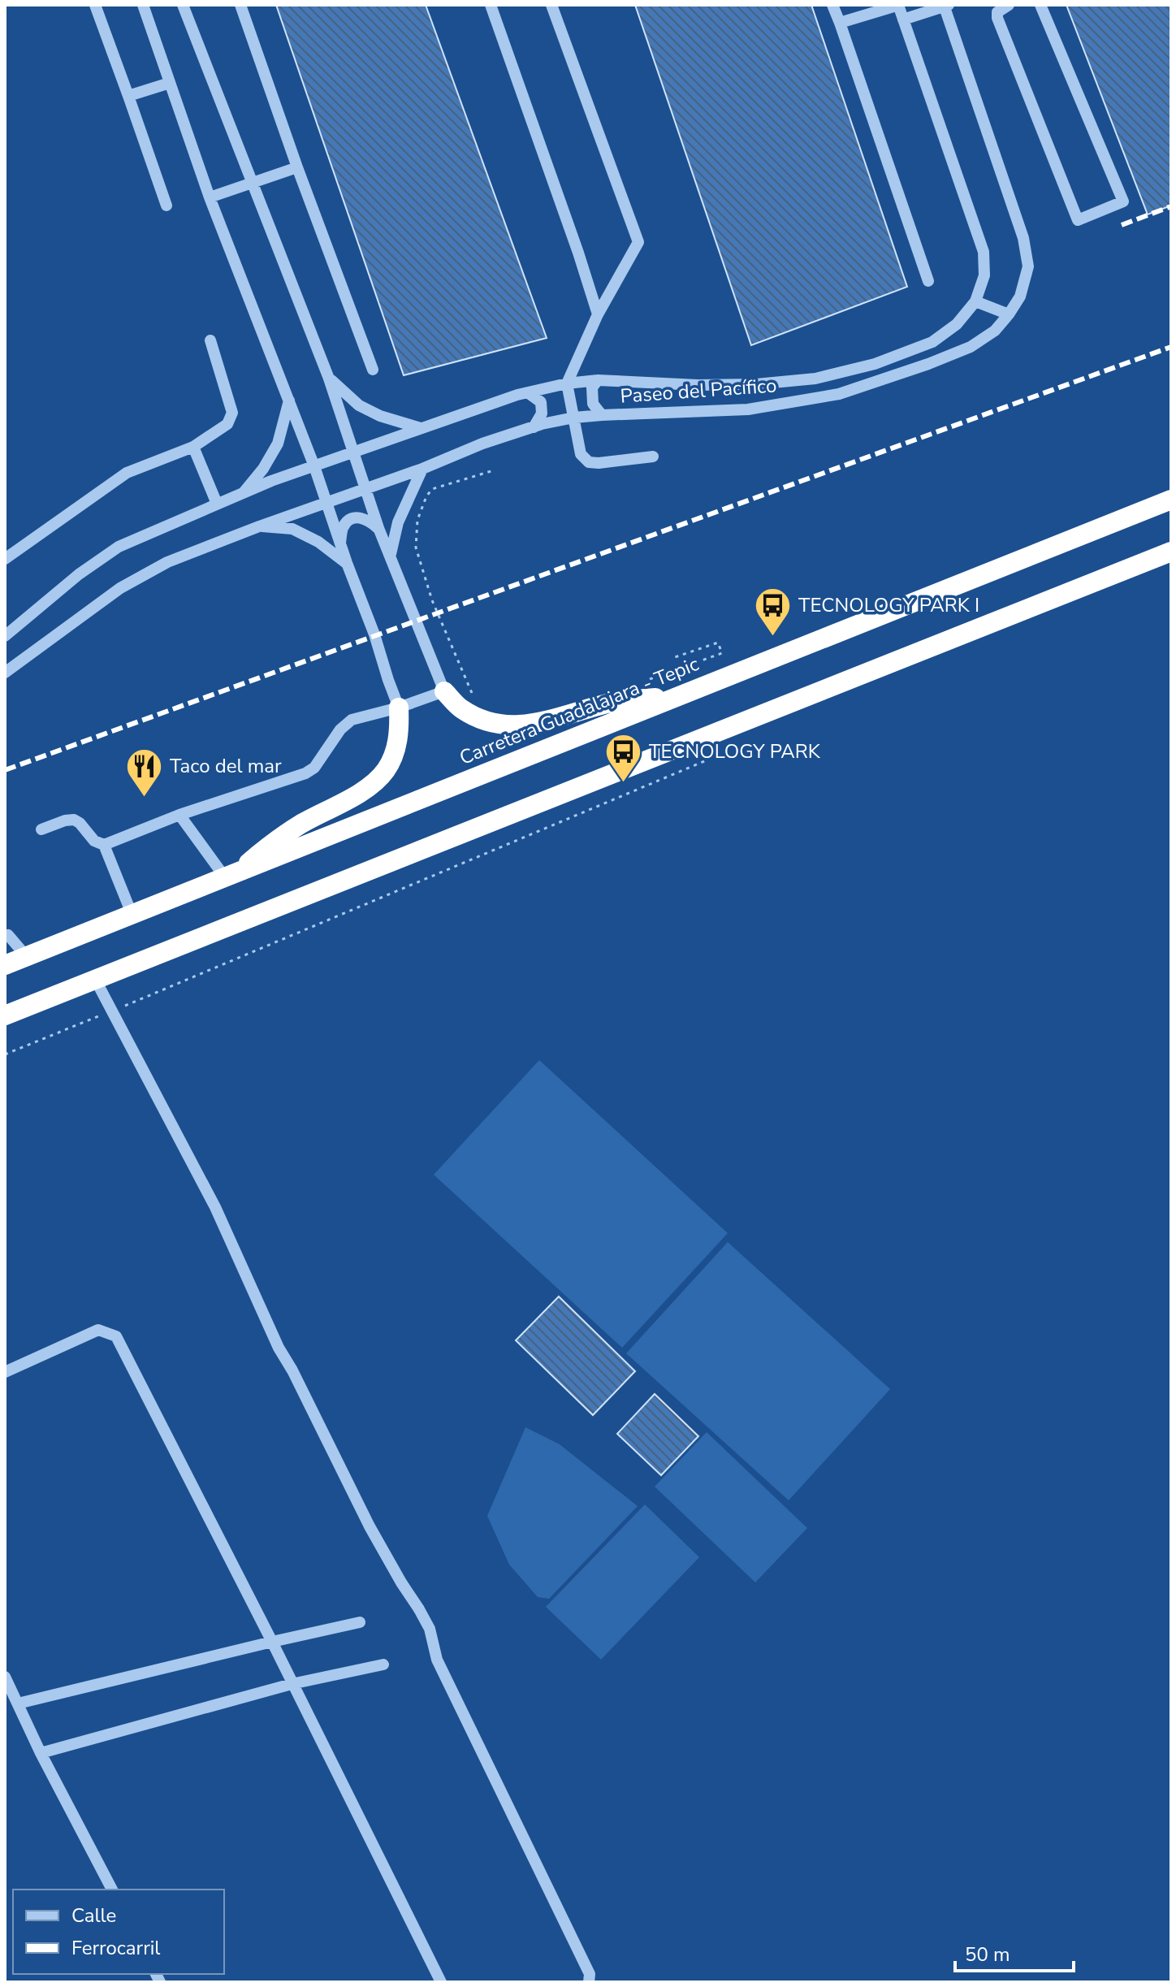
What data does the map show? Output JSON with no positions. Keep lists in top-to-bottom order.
{
  "streets": {
    "highway": ["Carretera Guadalajara - Tepic"],
    "street": ["Paseo del Pacífico"]
  },
  "places": {
    "bus stop": ["TECNOLOGY PARK I", "TECNOLOGY PARK"],
    "restaurant": ["Taco del mar"]
  },
  "legend": ["Calle", "Ferrocarril"],
  "scale_bar": "50 m"
}
